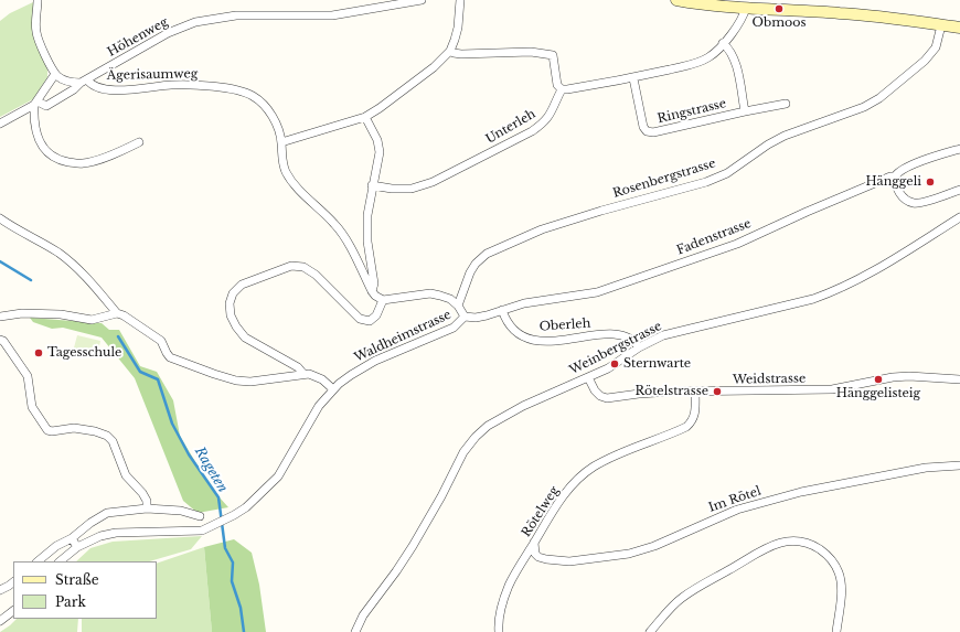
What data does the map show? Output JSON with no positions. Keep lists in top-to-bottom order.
{
  "streets": {
    "street": [
      "Höhenweg",
      "Ägerisaumweg",
      "Ringstrasse",
      "Unterleh",
      "Rosenbergstrasse",
      "Fadenstrasse",
      "Oberleh",
      "Waldheimstrasse",
      "Weinbergstrasse",
      "Weidstrasse",
      "Im Rötel",
      "Rötelweg"
    ]
  },
  "crossings": [
    ["Höhenweg", "Ägerisaumweg"],
    ["Fadenstrasse", "Oberleh"],
    ["Fadenstrasse", "Waldheimstrasse"],
    ["Oberleh", "Weinbergstrasse"],
    ["Weinbergstrasse", "Weidstrasse"],
    ["Weidstrasse", "Rötelweg"],
    ["Im Rötel", "Rötelweg"]
  ],
  "water": ["Rageten"],
  "places": [
    "Obmoos",
    "Hänggeli",
    "Tagesschule",
    "Sternwarte",
    "Hänggelisteig",
    "Rötelstrasse"
  ],
  "legend": ["Straße", "Park"]
}
